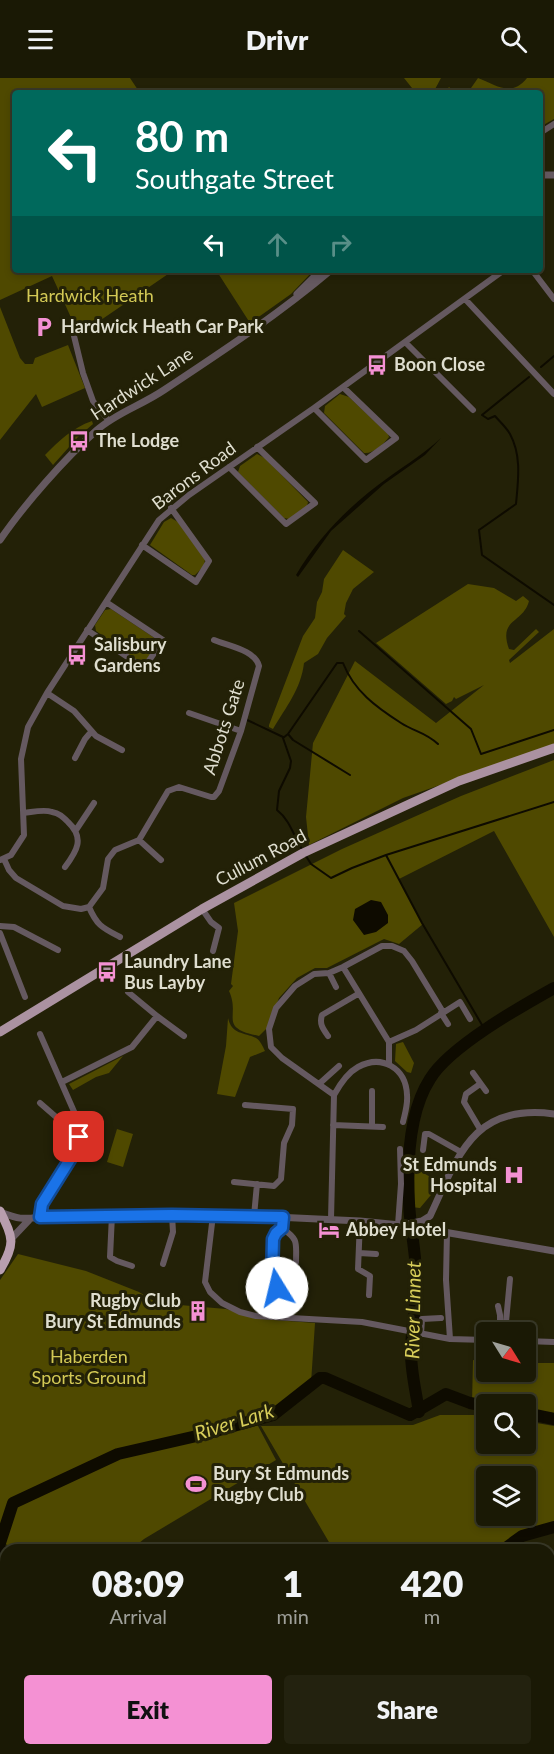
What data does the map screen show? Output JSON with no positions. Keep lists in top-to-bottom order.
{
  "streets": {
    "main road": ["Cullum Road"],
    "street": ["Hardwick Lane", "Barons Road", "Abbots Gate"]
  },
  "water": ["River Linnet", "River Lark"],
  "parks": ["Hardwick Heath", "Haberden Sports Ground"],
  "places": {
    "parking": ["Hardwick Heath Car Park"],
    "bus stop": [
      "Boon Close",
      "The Lodge",
      "Salisbury Gardens",
      "Laundry Lane Bus Layby"
    ],
    "hospital": ["St Edmunds Hospital"],
    "hotel": ["Abbey Hotel"],
    "building": ["Rugby Club Bury St Edmunds"],
    "sports": ["Bury St Edmunds Rugby Club"]
  },
  "north": "bottom right",
  "page": {
    "header": "Drivr",
    "turn": ["80 m", "Southgate Street"],
    "eta": [
      "08:09",
      "Arrival",
      "1",
      "min",
      "420",
      "m"
    ],
    "buttons": ["Exit", "Share"]
  }
}
